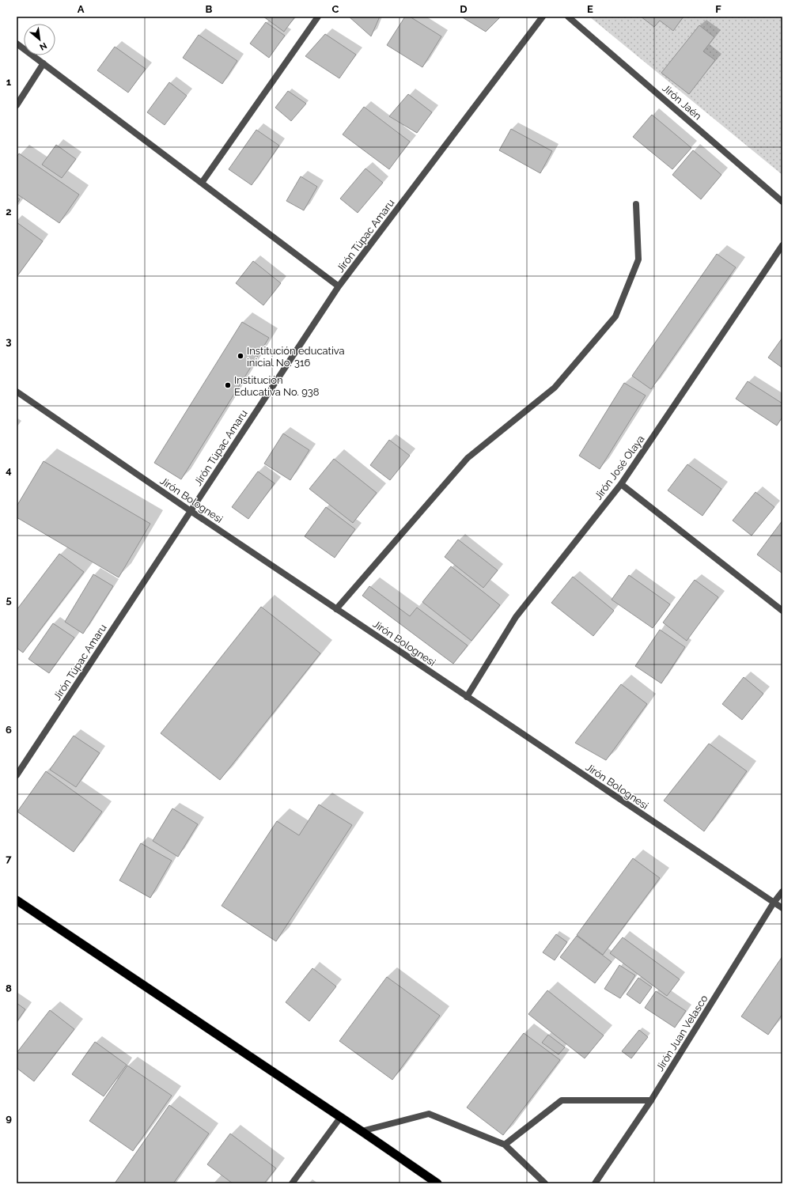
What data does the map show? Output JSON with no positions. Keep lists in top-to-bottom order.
{
  "streets": {
    "street": [
      "Jirón Jaén",
      "Jirón Túpac Amaru",
      "Jirón José Olaya",
      "Jirón Bolognesi",
      "Jirón Juan Velasco"
    ]
  },
  "crossings": [
    ["Jirón Túpac Amaru", "Jirón Bolognesi"],
    ["Jirón José Olaya", "Jirón Bolognesi"],
    ["Jirón Bolognesi", "Jirón Juan Velasco"]
  ],
  "places": ["Institución educativa inicial No. 316", "Institución Educativa No. 938"],
  "north": "bottom right",
  "grid": {
    "columns": [
      "A",
      "B",
      "C",
      "D",
      "E",
      "F"
    ],
    "rows": [
      "1",
      "2",
      "3",
      "4",
      "5",
      "6",
      "7",
      "8",
      "9"
    ]
  }
}
